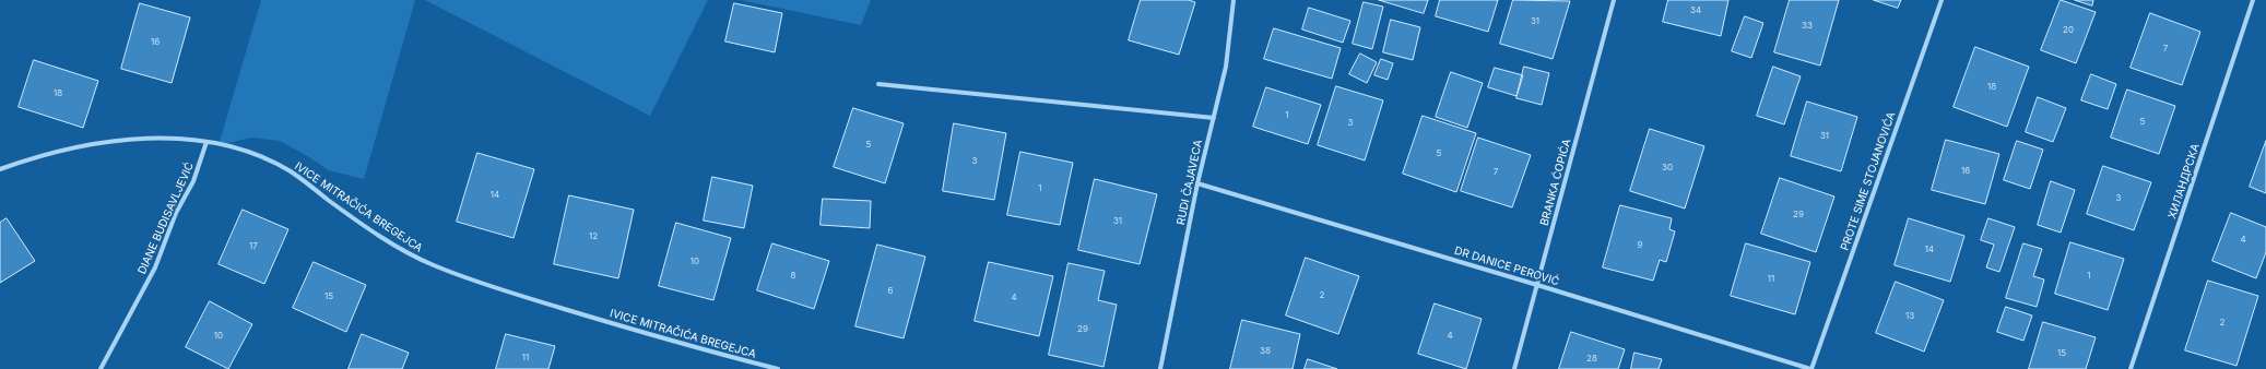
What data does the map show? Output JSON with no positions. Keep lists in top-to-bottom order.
{
  "streets": {
    "street": [
      "PROTE SIME STOJANOVIĆA",
      "ХИЛАНДРСКА",
      "RUDI ČAJAVECA",
      "BRANKA ĆOPIĆA",
      "IVICE MITRAČIĆA BREGEJCA",
      "DIANE BUDISAVLJEVIĆ",
      "DR DANICE PEROVIĆ"
    ]
  },
  "crossings": [
    ["PROTE SIME STOJANOVIĆA", "DR DANICE PEROVIĆ"],
    ["RUDI ČAJAVECA", "DR DANICE PEROVIĆ"],
    ["BRANKA ĆOPIĆA", "DR DANICE PEROVIĆ"],
    ["IVICE MITRAČIĆA BREGEJCA", "DIANE BUDISAVLJEVIĆ"]
  ],
  "house_numbers": [
    "34",
    "31",
    "33",
    "20",
    "16",
    "7",
    "18",
    "18",
    "1",
    "5",
    "3",
    "31",
    "5",
    "5",
    "3",
    "30",
    "16",
    "7",
    "1",
    "14",
    "3",
    "29",
    "31",
    "12",
    "4",
    "9",
    "17",
    "14",
    "10",
    "8",
    "1",
    "11",
    "6",
    "2",
    "15",
    "4",
    "13",
    "2",
    "29",
    "10",
    "4",
    "38",
    "15",
    "11",
    "28"
  ]
}
